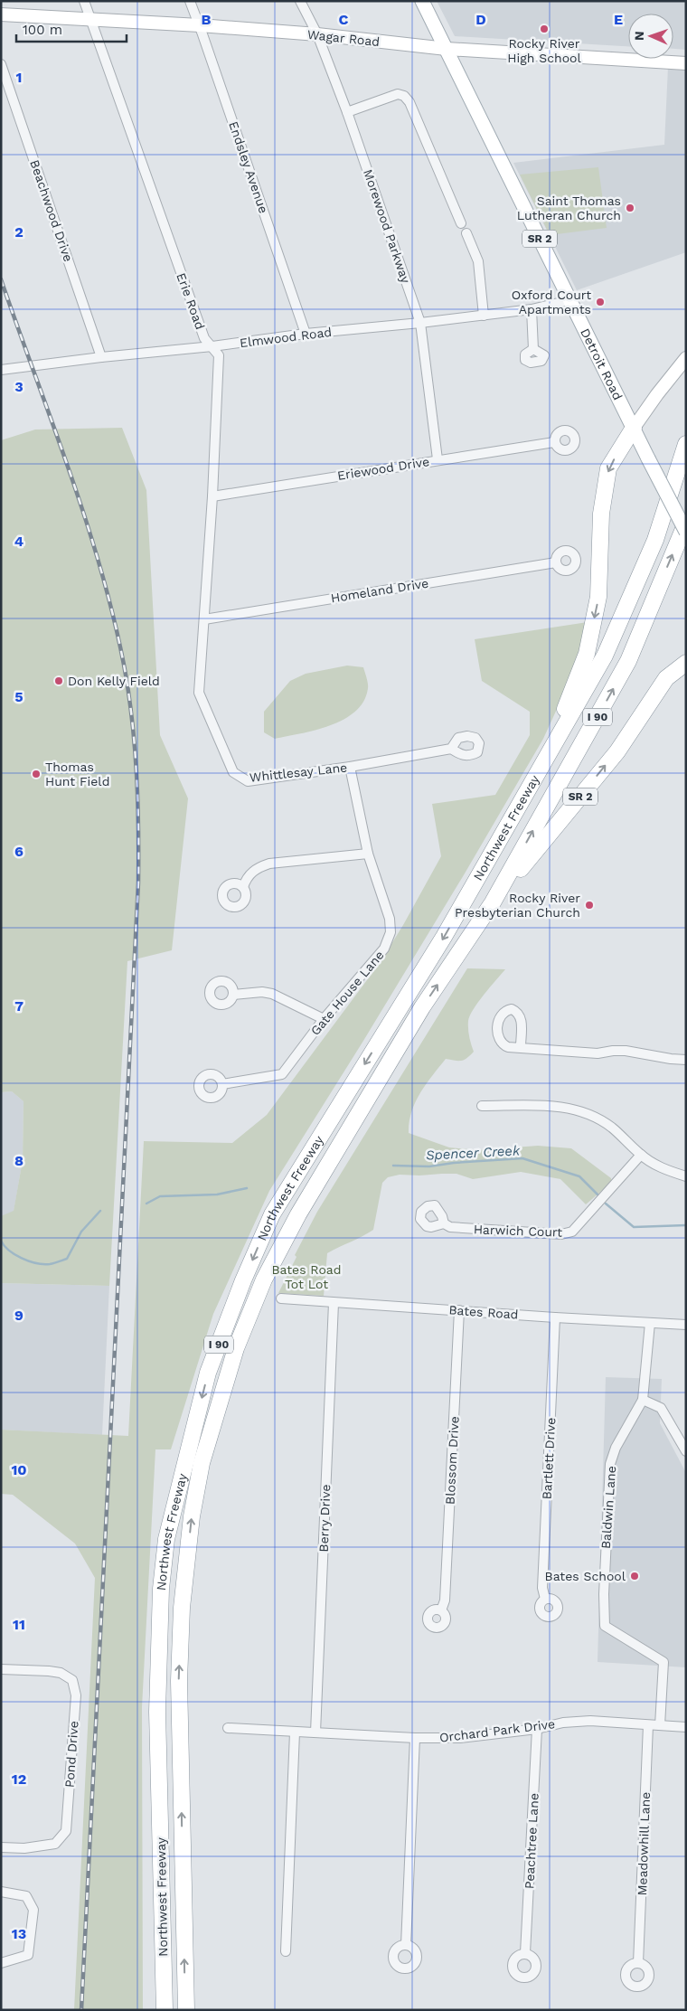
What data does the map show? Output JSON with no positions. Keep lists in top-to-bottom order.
{
  "streets": {
    "highway": ["SR 2", "I 90", "Northwest Freeway"],
    "main road": ["Detroit Road"],
    "street": [
      "Wagar Road",
      "Endsley Avenue",
      "Beachwood Drive",
      "Morewood Parkway",
      "Erie Road",
      "Elmwood Road",
      "Eriewood Drive",
      "Homeland Drive",
      "Whittlesay Lane",
      "Gate House Lane",
      "Harwich Court",
      "Bates Road",
      "Bartlett Drive",
      "Blossom Drive",
      "Baldwin Lane",
      "Berry Drive",
      "Orchard Park Drive",
      "Pond Drive",
      "Peachtree Lane",
      "Meadowhill Lane"
    ]
  },
  "crossings": [
    ["Wagar Road", "Endsley Avenue"],
    ["Wagar Road", "Morewood Parkway"],
    ["Wagar Road", "Erie Road"],
    ["Wagar Road", "Detroit Road"],
    ["Endsley Avenue", "Elmwood Road"],
    ["Beachwood Drive", "Elmwood Road"],
    ["Morewood Parkway", "Elmwood Road"],
    ["Morewood Parkway", "Eriewood Drive"],
    ["SR 2", "Northwest Freeway"],
    ["Erie Road", "Elmwood Road"],
    ["Erie Road", "Eriewood Drive"],
    ["Erie Road", "Homeland Drive"],
    ["Erie Road", "Whittlesay Lane"],
    ["Elmwood Road", "Detroit Road"],
    ["Whittlesay Lane", "Gate House Lane"],
    ["Bates Road", "Bartlett Drive"],
    ["Bates Road", "Blossom Drive"],
    ["Bates Road", "Baldwin Lane"],
    ["Bates Road", "Berry Drive"],
    ["Baldwin Lane", "Orchard Park Drive"],
    ["Berry Drive", "Orchard Park Drive"],
    ["Orchard Park Drive", "Peachtree Lane"],
    ["Orchard Park Drive", "Meadowhill Lane"]
  ],
  "water": ["Spencer Creek"],
  "parks": ["Bates Road Tot Lot"],
  "places": [
    "Rocky River High School",
    "Saint Thomas Lutheran Church",
    "Oxford Court Apartments",
    "Don Kelly Field",
    "Thomas Hunt Field",
    "Rocky River Presbyterian Church",
    "Bates School"
  ],
  "scale_bar": "100 m",
  "north": "left",
  "grid": {
    "columns": [
      "B",
      "C",
      "D",
      "E"
    ],
    "rows": [
      "1",
      "2",
      "3",
      "4",
      "5",
      "6",
      "7",
      "8",
      "9",
      "10",
      "11",
      "12",
      "13"
    ]
  }
}
